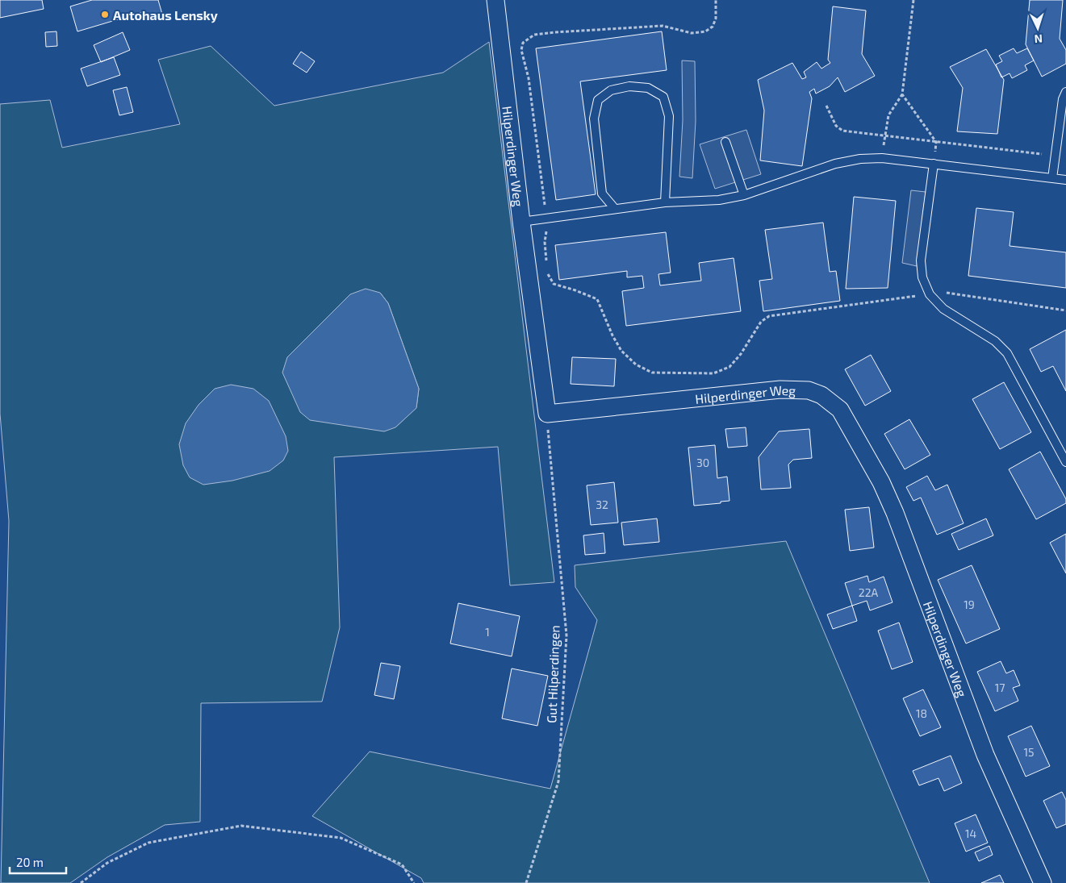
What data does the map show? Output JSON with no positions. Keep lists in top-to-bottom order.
{
  "streets": {
    "street": ["Hilperdinger Weg"],
    "path": ["Gut Hilperdingen"]
  },
  "crossings": [
    ["Hilperdinger Weg", "Gut Hilperdingen"]
  ],
  "places": ["Autohaus Lensky"],
  "house_numbers": [
    "30",
    "32",
    "22A",
    "19",
    "1",
    "17",
    "18",
    "15",
    "14"
  ],
  "scale_bar": "20 m",
  "north": "bottom"
}
